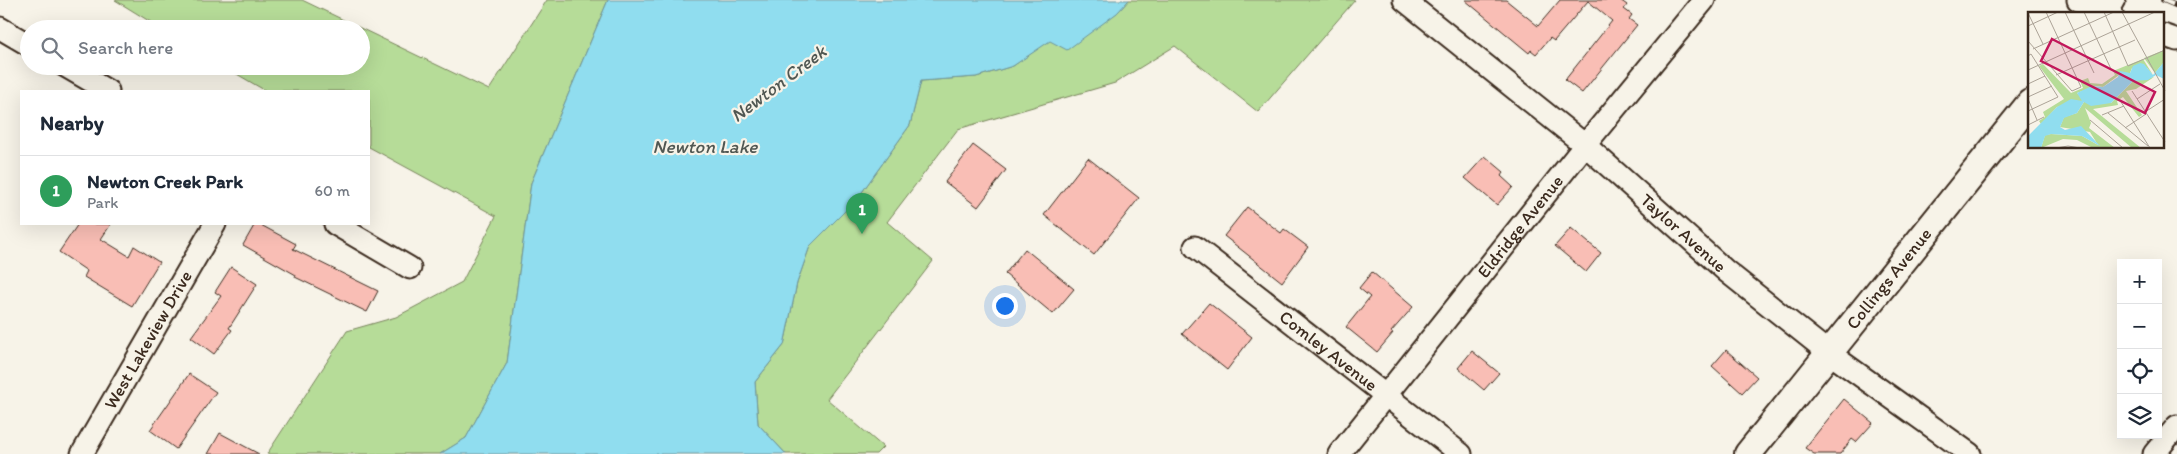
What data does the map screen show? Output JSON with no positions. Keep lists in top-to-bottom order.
{
  "streets": {
    "main road": ["Collings Avenue"],
    "street": [
      "Eldridge Avenue",
      "Taylor Avenue",
      "West Lakeview Drive",
      "Comley Avenue"
    ]
  },
  "crossings": [
    ["Eldridge Avenue", "Taylor Avenue"],
    ["Eldridge Avenue", "Comley Avenue"],
    ["Taylor Avenue", "Collings Avenue"]
  ],
  "water": ["Newton Creek", "Newton Lake"],
  "page": {
    "search": "Search here",
    "heading": "Nearby",
    "list": [
      {
        "mark": "1",
        "name": "Newton Creek Park",
        "note": "Park",
        "value": "60 m"
      }
    ],
    "pins": "1",
    "map_buttons": ["+", "−"]
  }
}
